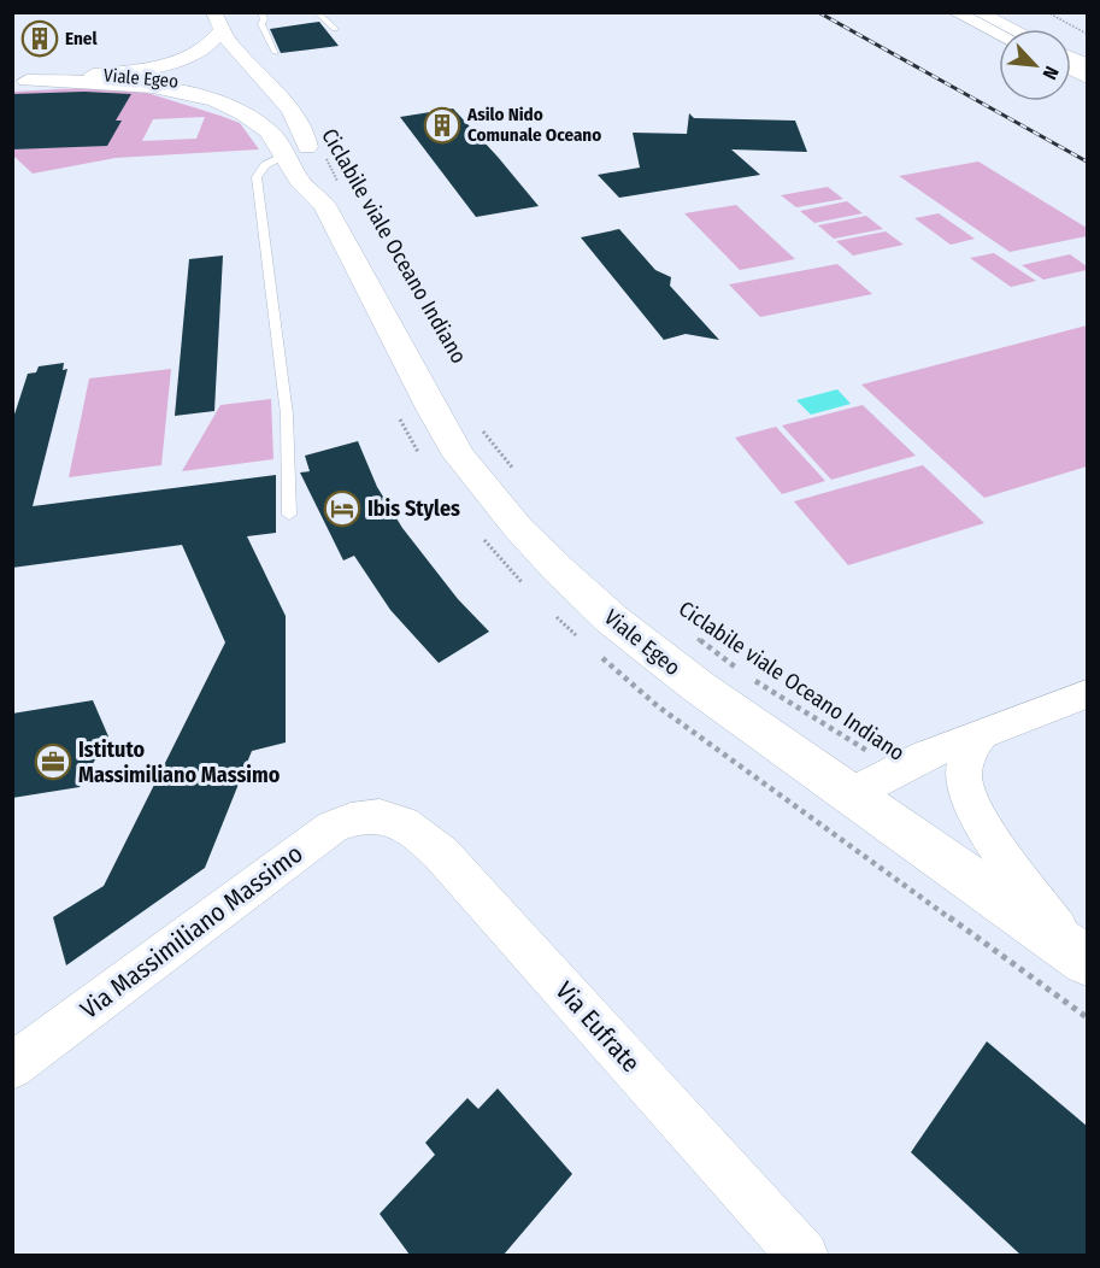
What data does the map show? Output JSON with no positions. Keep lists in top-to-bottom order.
{
  "streets": {
    "main road": ["Viale Egeo"],
    "street": ["Via Massimiliano Massimo", "Via Eufrate"],
    "path": ["Ciclabile viale Oceano Indiano"]
  },
  "crossings": [
    ["Via Massimiliano Massimo", "Via Eufrate"]
  ],
  "places": {
    "building": ["Enel", "Asilo Nido Comunale Oceano"],
    "hotel": ["Ibis Styles"],
    "office": ["Istituto Massimiliano Massimo"]
  },
  "north": "bottom right"
}
